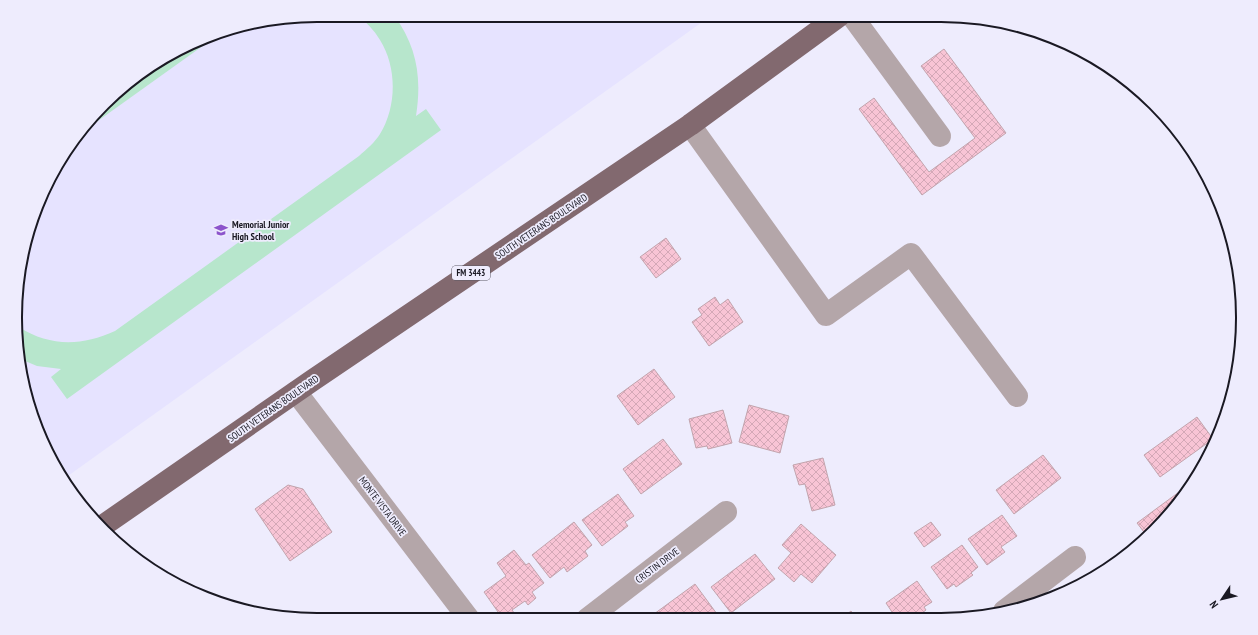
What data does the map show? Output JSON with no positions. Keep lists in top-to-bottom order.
{
  "streets": {
    "main road": ["SOUTH VETERANS BOULEVARD", "FM 3443"],
    "street": ["MONTE VISTA DRIVE", "CRISTIN DRIVE"]
  },
  "crossings": [
    ["SOUTH VETERANS BOULEVARD", "MONTE VISTA DRIVE"]
  ],
  "places": {
    "school or university": ["Memorial Junior High School"]
  },
  "north": "bottom left"
}
